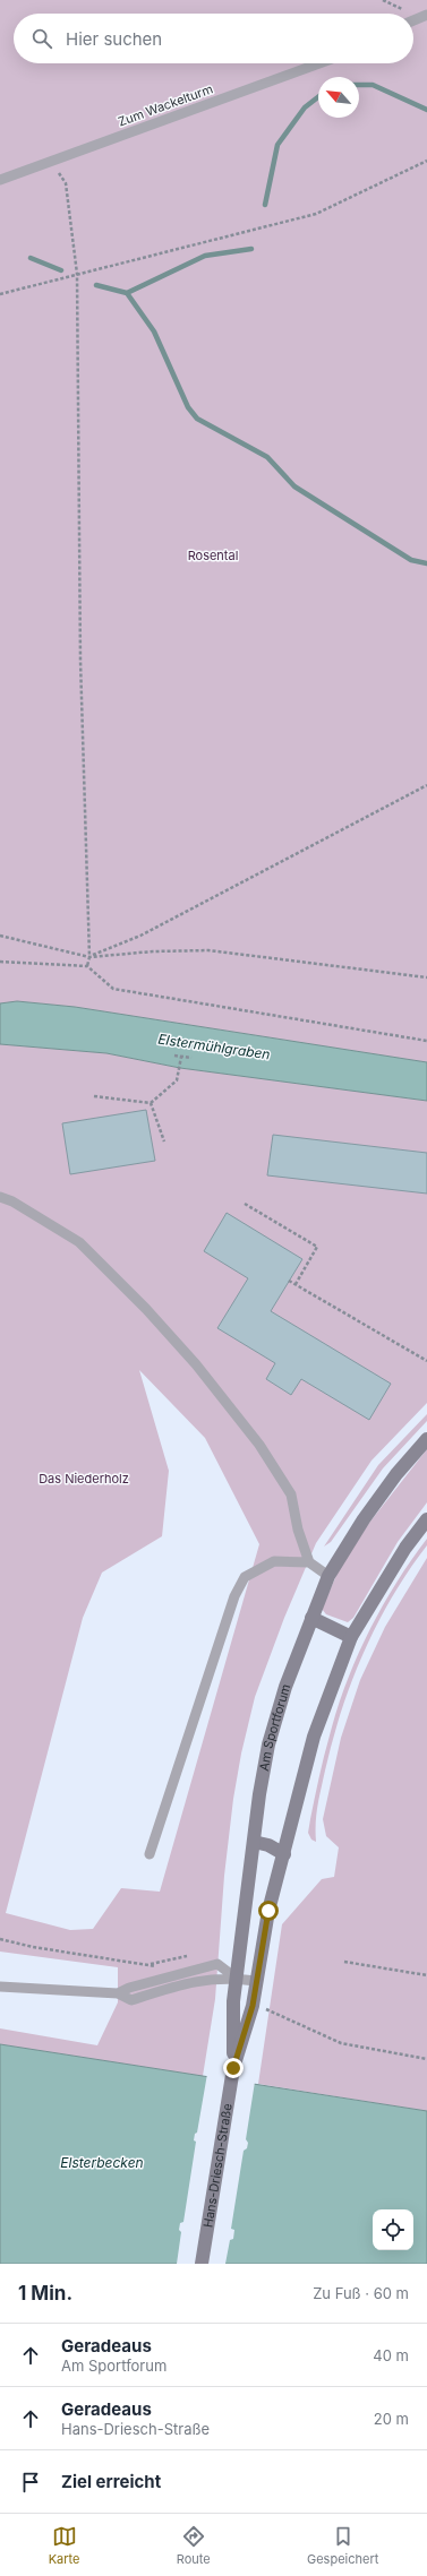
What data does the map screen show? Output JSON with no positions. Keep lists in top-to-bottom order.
{
  "streets": {
    "main road": ["Am Sportforum", "Hans-Driesch-Straße"],
    "lane": ["Zum Wackelturm"]
  },
  "crossings": [
    ["Am Sportforum", "Hans-Driesch-Straße"]
  ],
  "water": ["Elstermühlgraben", "Elsterbecken"],
  "parks": ["Rosental", "Das Niederholz"],
  "north": "top left",
  "page": {
    "search": "Hier suchen",
    "heading": ["1 Min.", "Zu Fuß · 60 m"],
    "list": [
      ["Geradeaus", "Am Sportforum", "40 m"],
      ["Geradeaus", "Hans-Driesch-Straße", "20 m"],
      "Ziel erreicht"
    ],
    "nav": ["Karte", "Route", "Gespeichert"]
  }
}
